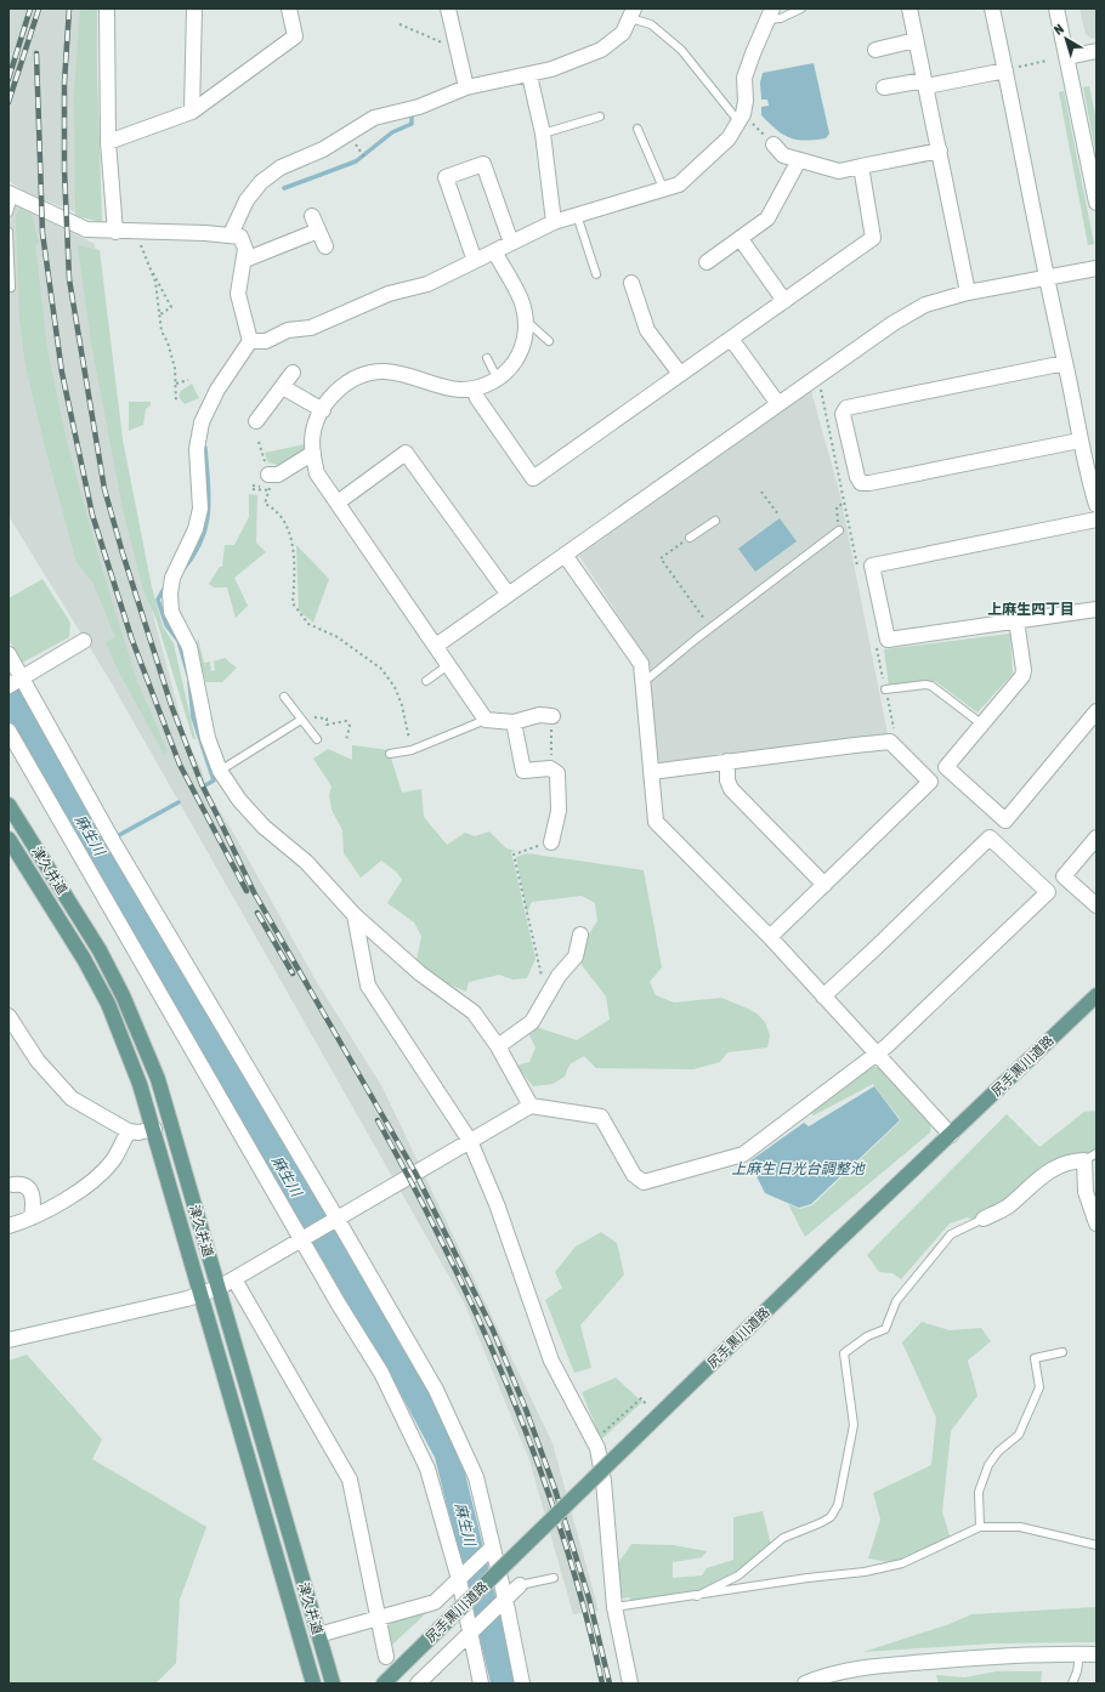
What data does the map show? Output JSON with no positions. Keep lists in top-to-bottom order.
{
  "streets": {
    "main road": ["津久井道", "尻手黒川道路"]
  },
  "districts": ["上麻生四丁目"],
  "water": ["麻生川", "上麻生 日光台調整池"],
  "north": "top left"
}
